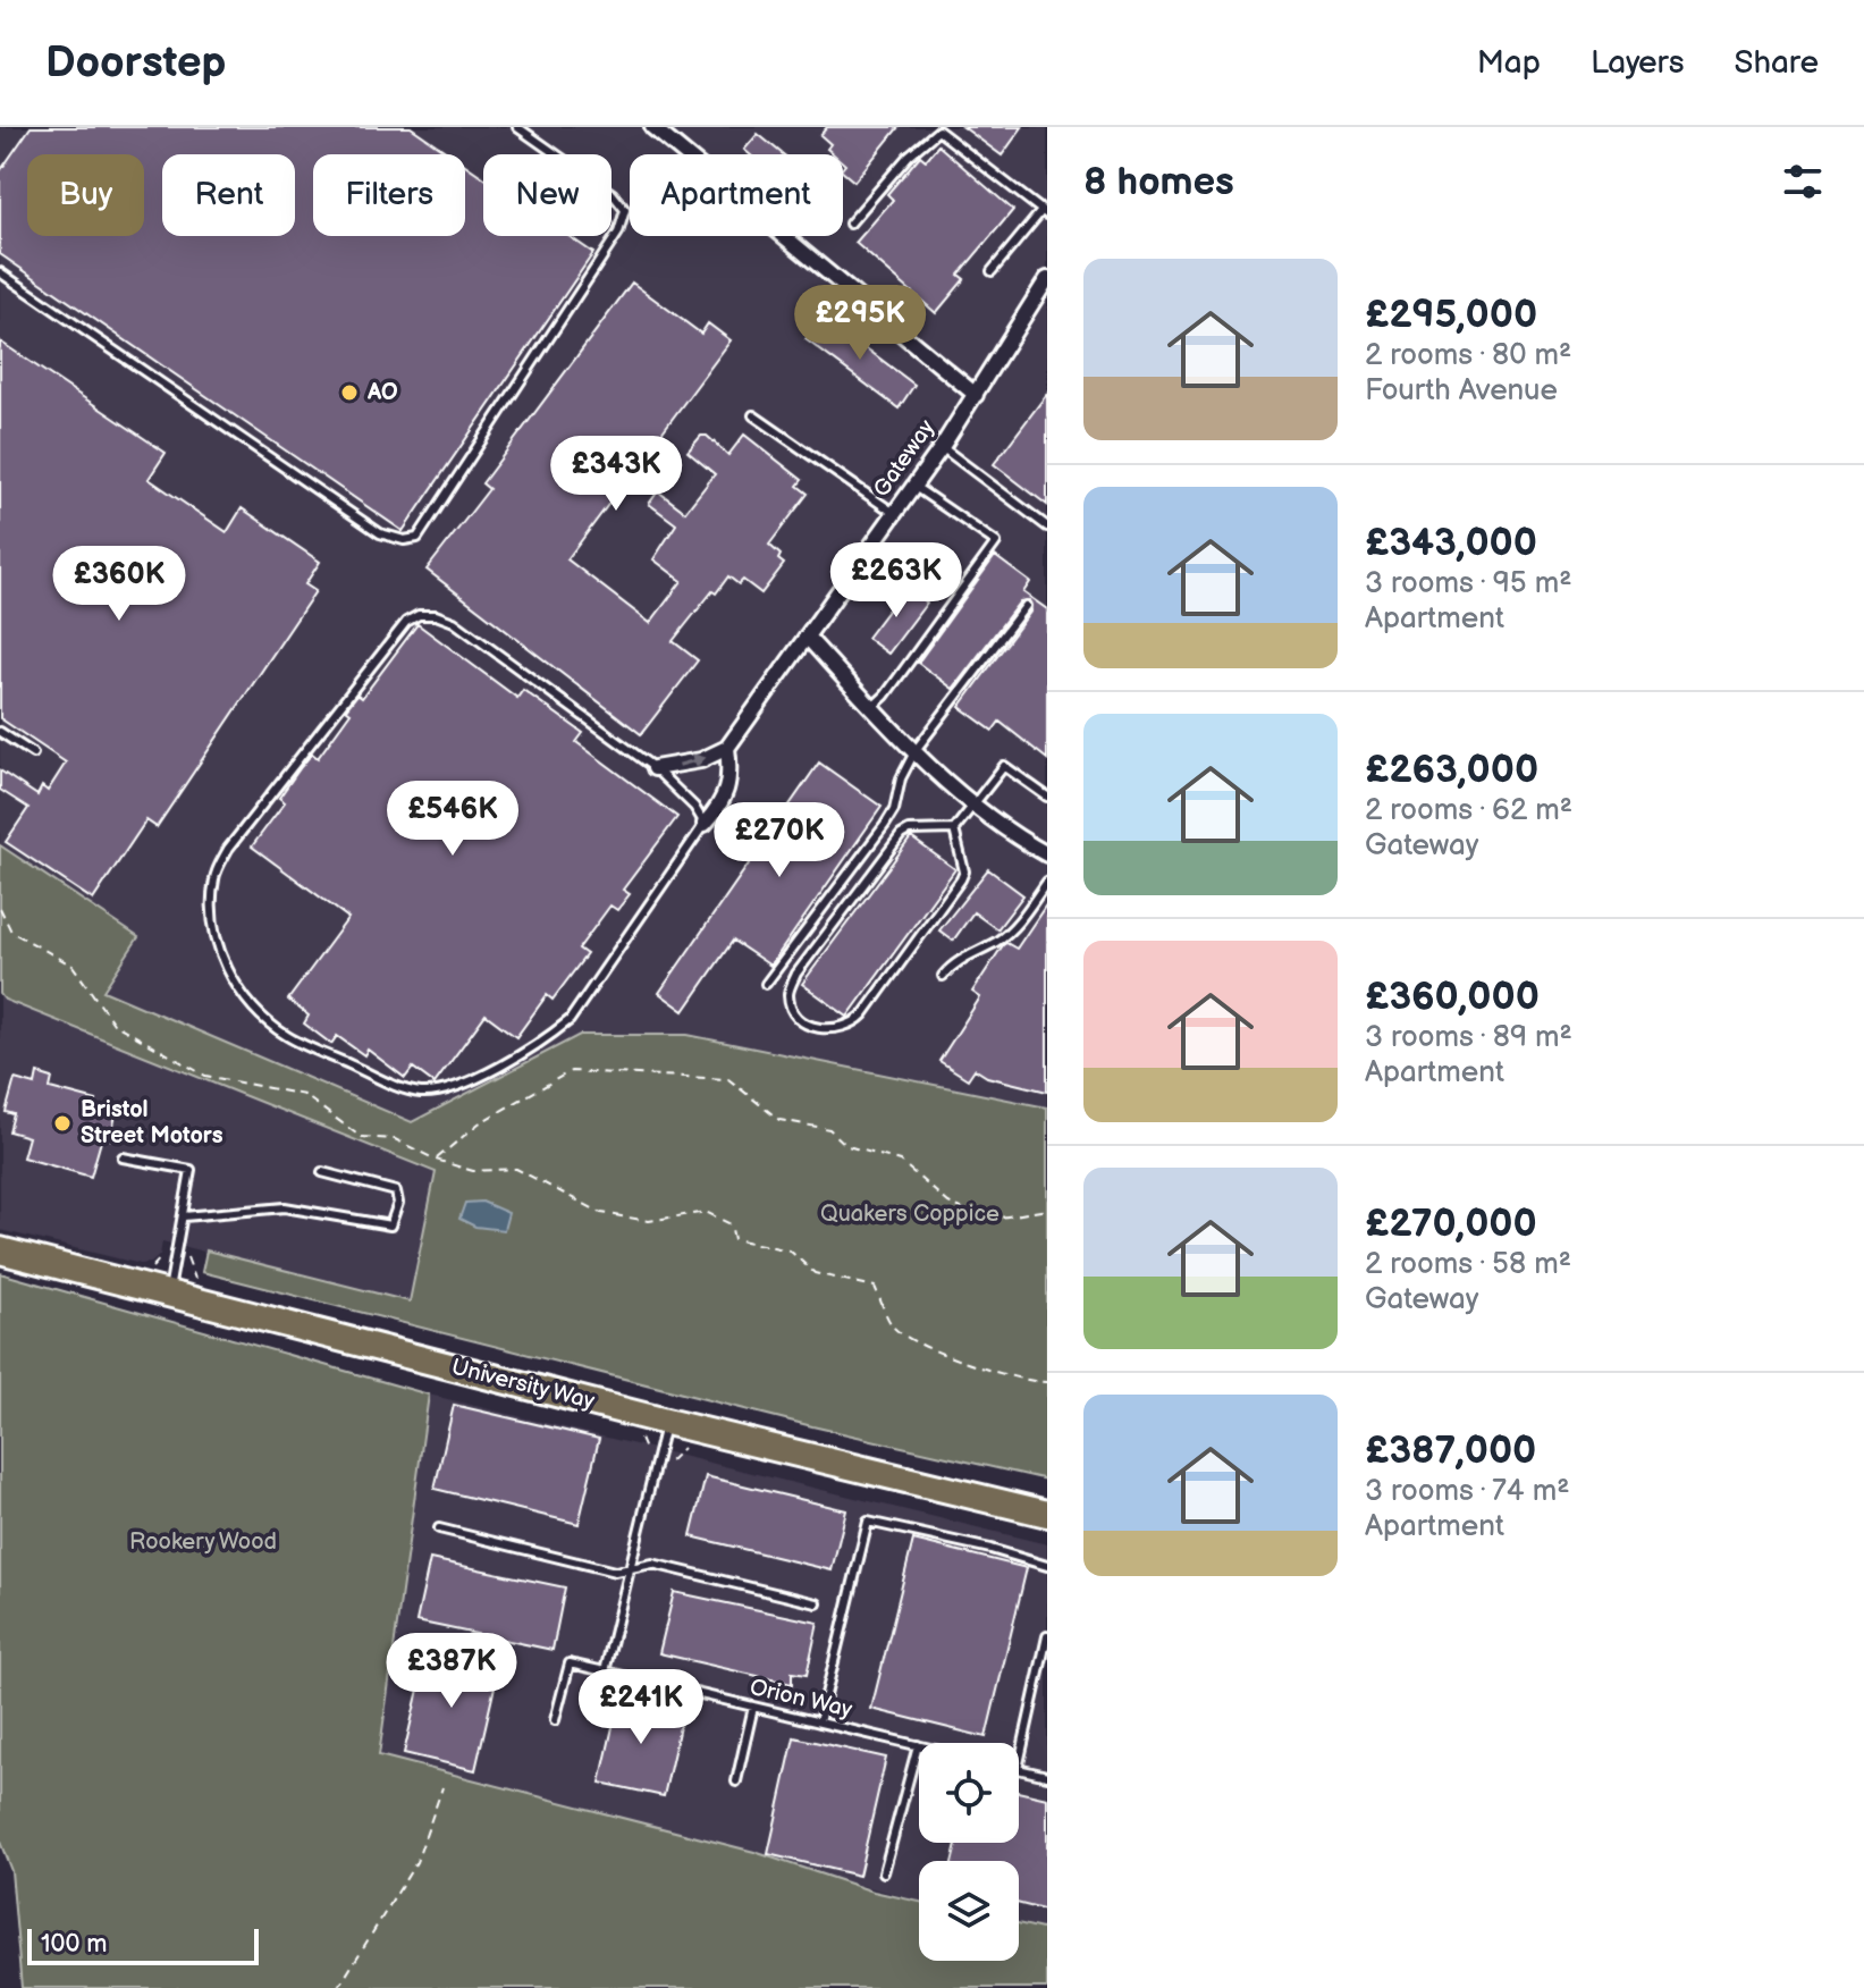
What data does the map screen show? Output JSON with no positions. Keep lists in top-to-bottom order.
{
  "streets": {
    "highway": ["University Way"],
    "street": ["Gateway"],
    "lane": ["Orion Way"]
  },
  "parks": ["Quakers Coppice", "Rookery Wood"],
  "places": ["AO", "Bristol Street Motors"],
  "scale_bar": "100 m",
  "page": {
    "header": "Doorstep",
    "nav": ["Map", "Layers", "Share"],
    "heading": "8 homes",
    "chip": [
      "Buy",
      "Rent",
      "Filters",
      "New",
      "Apartment"
    ],
    "list": [
      {
        "name": "£295,000",
        "note": "2 rooms · 80 m² · Fourth Avenue"
      },
      {
        "name": "£343,000",
        "note": "3 rooms · 95 m² · Apartment"
      },
      {
        "name": "£263,000",
        "note": "2 rooms · 62 m² · Gateway"
      },
      {
        "name": "£360,000",
        "note": "3 rooms · 89 m² · Apartment"
      },
      {
        "name": "£270,000",
        "note": "2 rooms · 58 m² · Gateway"
      },
      {
        "name": "£387,000",
        "note": "3 rooms · 74 m² · Apartment"
      }
    ],
    "price": [
      "£295K",
      "£343K",
      "£263K",
      "£360K",
      "£546K",
      "£270K",
      "£387K",
      "£241K"
    ],
    "scale": "100 m"
  }
}
